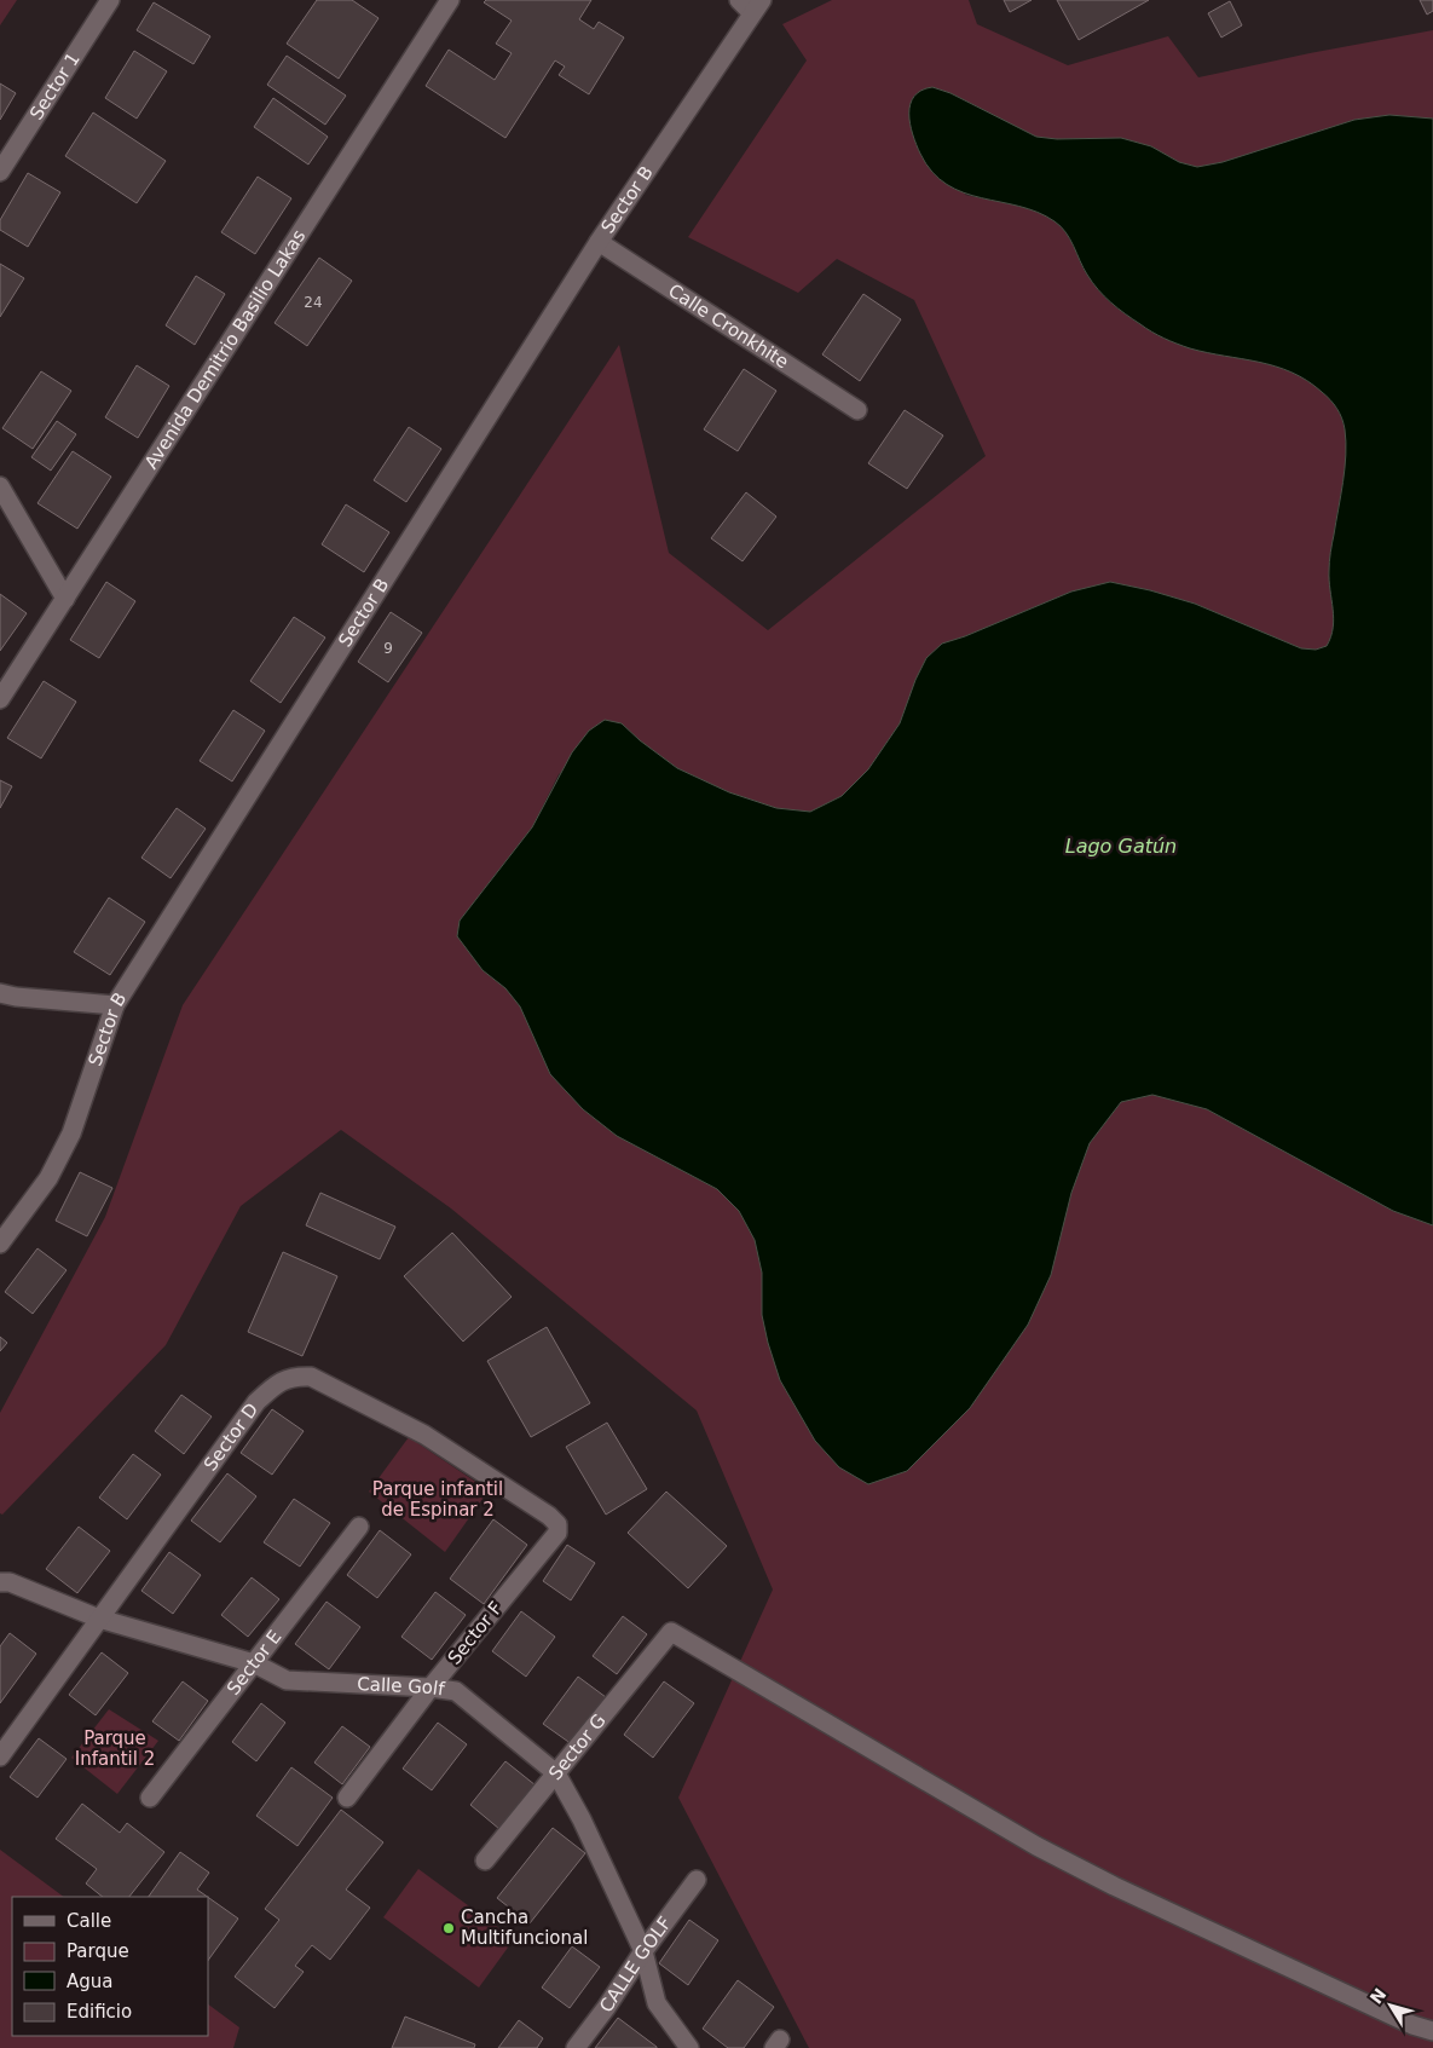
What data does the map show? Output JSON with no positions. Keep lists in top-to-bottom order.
{
  "streets": {
    "street": [
      "Sector 1",
      "Sector B",
      "Calle Cronkhite",
      "Avenida Demitrio Basilio Lakas",
      "Sector D",
      "Sector F",
      "Sector E",
      "Calle Golf",
      "Sector G",
      "CALLE GOLF"
    ]
  },
  "crossings": [
    ["Sector B", "Calle Cronkhite"],
    ["Sector D", "Sector F"],
    ["Sector D", "Calle Golf"],
    ["Sector F", "Calle Golf"],
    ["Sector E", "Calle Golf"],
    ["Calle Golf", "Sector G"],
    ["Calle Golf", "CALLE GOLF"]
  ],
  "water": ["Lago Gatún"],
  "parks": ["Parque infantil de Espinar 2", "Parque Infantil 2"],
  "places": ["Cancha Multifuncional"],
  "house_numbers": ["24", "9"],
  "legend": [
    "Calle",
    "Parque",
    "Agua",
    "Edificio"
  ],
  "north": "top left"
}
